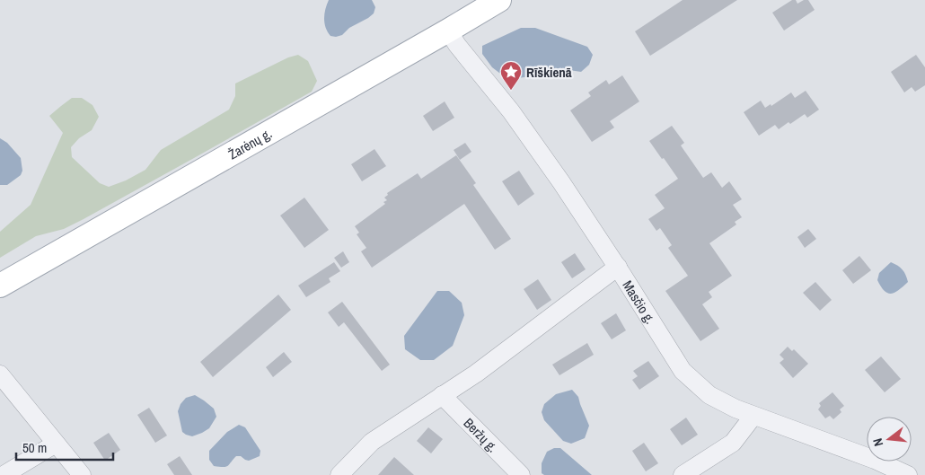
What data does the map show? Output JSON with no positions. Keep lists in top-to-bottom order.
{
  "streets": {
    "main road": ["Žarėnų g."],
    "street": ["Masčio g.", "Beržų g."]
  },
  "crossings": [
    ["Žarėnų g.", "Masčio g."]
  ],
  "places": {
    "place": ["Rīškienā"]
  },
  "scale_bar": "50 m",
  "north": "left"
}
